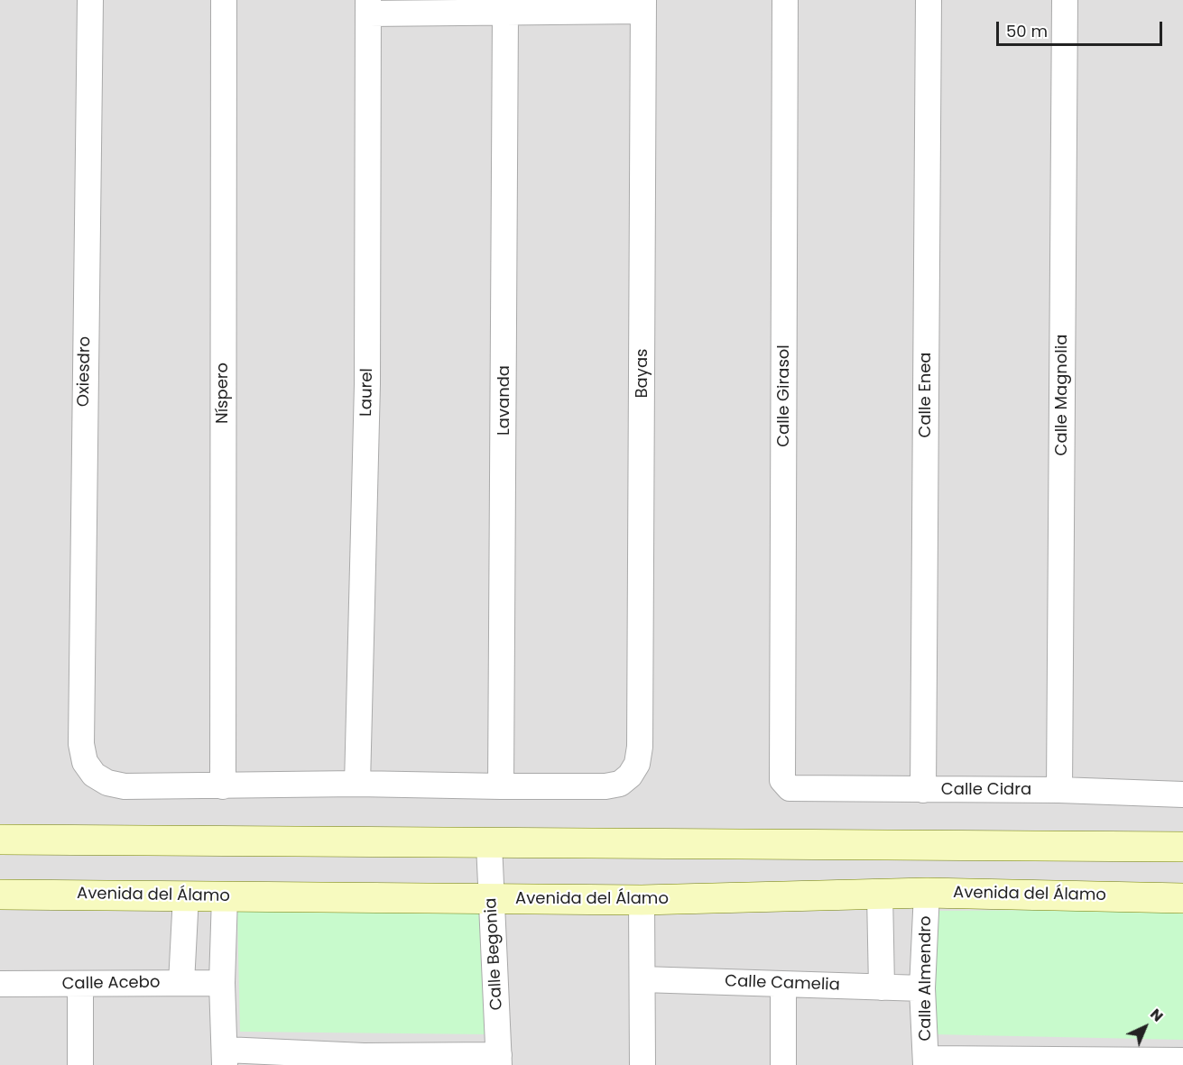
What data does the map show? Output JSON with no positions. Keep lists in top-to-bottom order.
{
  "streets": {
    "street": [
      "Oxiesdro",
      "Bayas",
      "Laurel",
      "Níspero",
      "Calle Enea",
      "Calle Magnolia",
      "Calle Girasol",
      "Lavanda",
      "Calle Cidra",
      "Avenida del Álamo",
      "Calle Begonia",
      "Calle Almendro",
      "Calle Acebo",
      "Calle Camelia"
    ]
  },
  "crossings": [
    ["Oxiesdro", "Bayas"],
    ["Oxiesdro", "Laurel"],
    ["Oxiesdro", "Níspero"],
    ["Bayas", "Laurel"],
    ["Bayas", "Lavanda"],
    ["Calle Enea", "Calle Cidra"],
    ["Calle Magnolia", "Calle Cidra"],
    ["Calle Girasol", "Calle Cidra"],
    ["Avenida del Álamo", "Calle Begonia"],
    ["Avenida del Álamo", "Calle Almendro"],
    ["Calle Almendro", "Calle Camelia"]
  ],
  "scale_bar": "50 m",
  "north": "top right"
}
